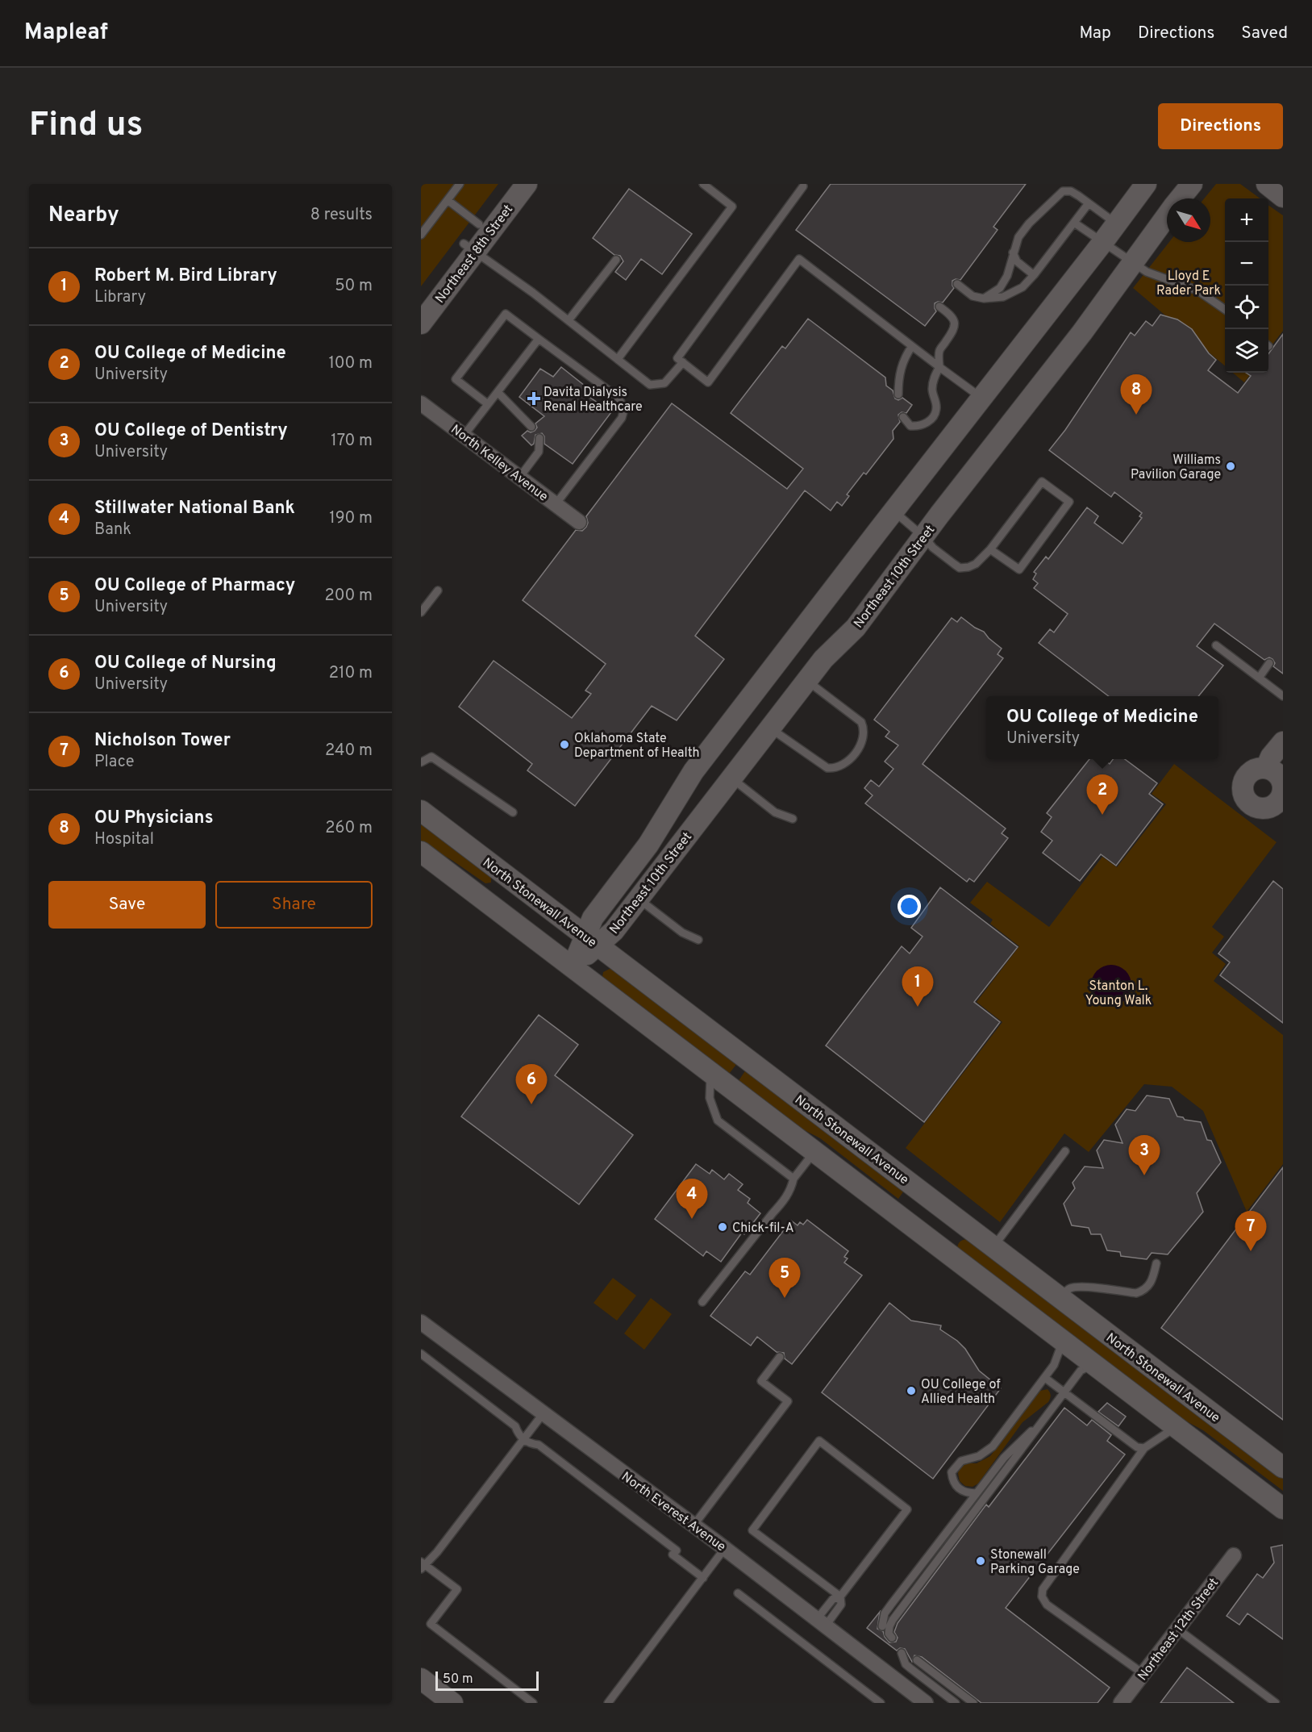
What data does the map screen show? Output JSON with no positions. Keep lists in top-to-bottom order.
{
  "streets": {
    "main road": ["Northeast 8th Street", "Northeast 10th Street", "North Stonewall Avenue"],
    "street": ["North Kelley Avenue", "North Everest Avenue", "Northeast 12th Street"]
  },
  "crossings": [
    ["Northeast 10th Street", "North Stonewall Avenue"]
  ],
  "parks": ["Lloyd E Rader Park", "Stanton L. Young Walk"],
  "places": {
    "health": ["Davita Dialysis Renal Healthcare"],
    "other": [
      "Williams Pavilion Garage",
      "Oklahoma State Department of Health",
      "Chick-fil-A",
      "OU College of Allied Health",
      "Stonewall Parking Garage"
    ]
  },
  "scale_bar": "50 m",
  "north": "bottom right",
  "page": {
    "header": "Mapleaf",
    "nav": ["Map", "Directions", "Saved"],
    "buttons": [
      "Directions",
      ["Save", "Share"]
    ],
    "title": "Find us",
    "heading": ["Nearby", "8 results"],
    "map_buttons": ["+", "−"],
    "list": [
      {
        "mark": "1",
        "name": "Robert M. Bird Library",
        "note": "Library",
        "value": "50 m"
      },
      {
        "mark": "2",
        "name": "OU College of Medicine",
        "note": "University",
        "value": "100 m"
      },
      {
        "mark": "3",
        "name": "OU College of Dentistry",
        "note": "University",
        "value": "170 m"
      },
      {
        "mark": "4",
        "name": "Stillwater National Bank",
        "note": "Bank",
        "value": "190 m"
      },
      {
        "mark": "5",
        "name": "OU College of Pharmacy",
        "note": "University",
        "value": "200 m"
      },
      {
        "mark": "6",
        "name": "OU College of Nursing",
        "note": "University",
        "value": "210 m"
      },
      {
        "mark": "7",
        "name": "Nicholson Tower",
        "note": "Place",
        "value": "240 m"
      },
      {
        "mark": "8",
        "name": "OU Physicians",
        "note": "Hospital",
        "value": "260 m"
      }
    ],
    "pins": [
      "8",
      "2",
      "1",
      "6",
      "3",
      "4",
      "7",
      "5"
    ],
    "popup": ["OU College of Medicine", "University"],
    "scale": "50 m"
  }
}
